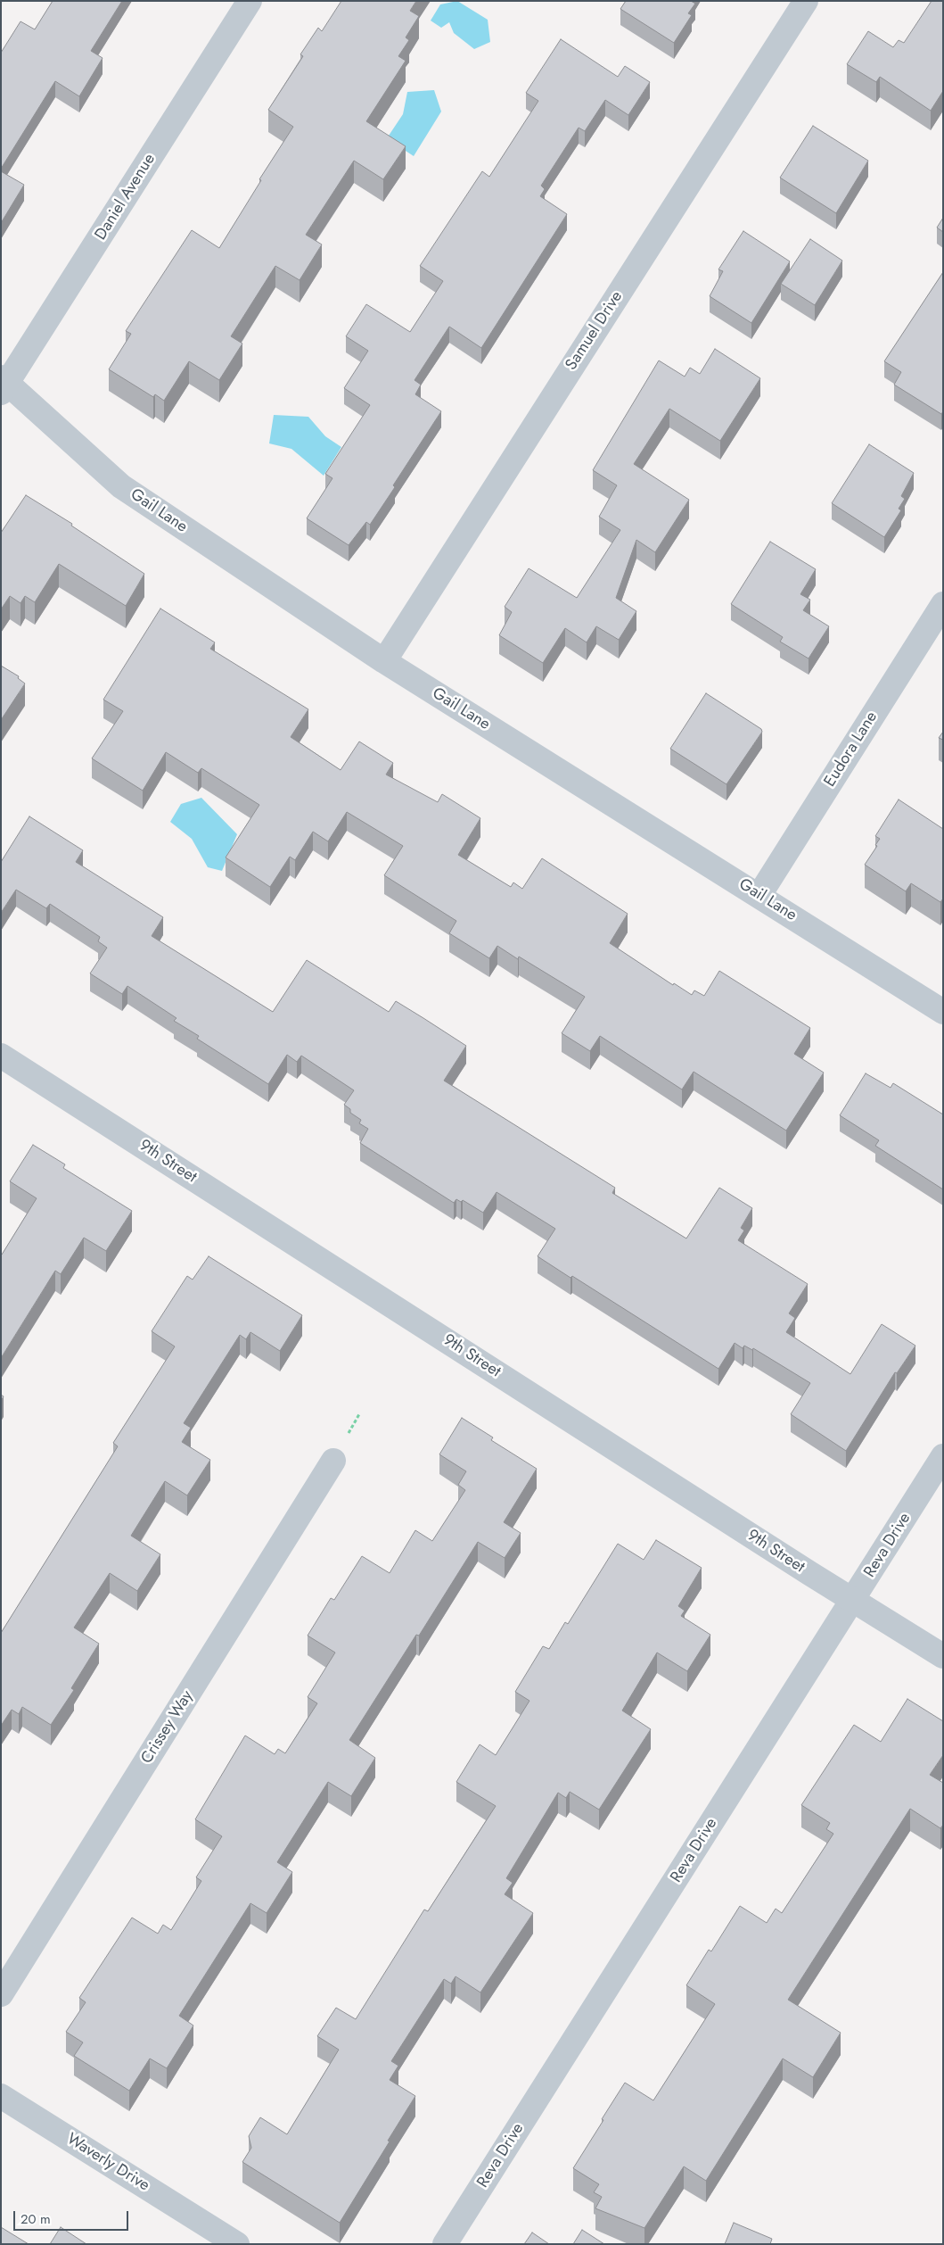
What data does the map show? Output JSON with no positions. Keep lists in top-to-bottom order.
{
  "streets": {
    "street": [
      "Daniel Avenue",
      "Samuel Drive",
      "Gail Lane",
      "Eudora Lane",
      "9th Street",
      "Reva Drive",
      "Crissey Way",
      "Waverly Drive"
    ]
  },
  "crossings": [
    ["Daniel Avenue", "Gail Lane"],
    ["Samuel Drive", "Gail Lane"],
    ["Gail Lane", "Eudora Lane"],
    ["9th Street", "Reva Drive"]
  ],
  "scale_bar": "20 m"
}
